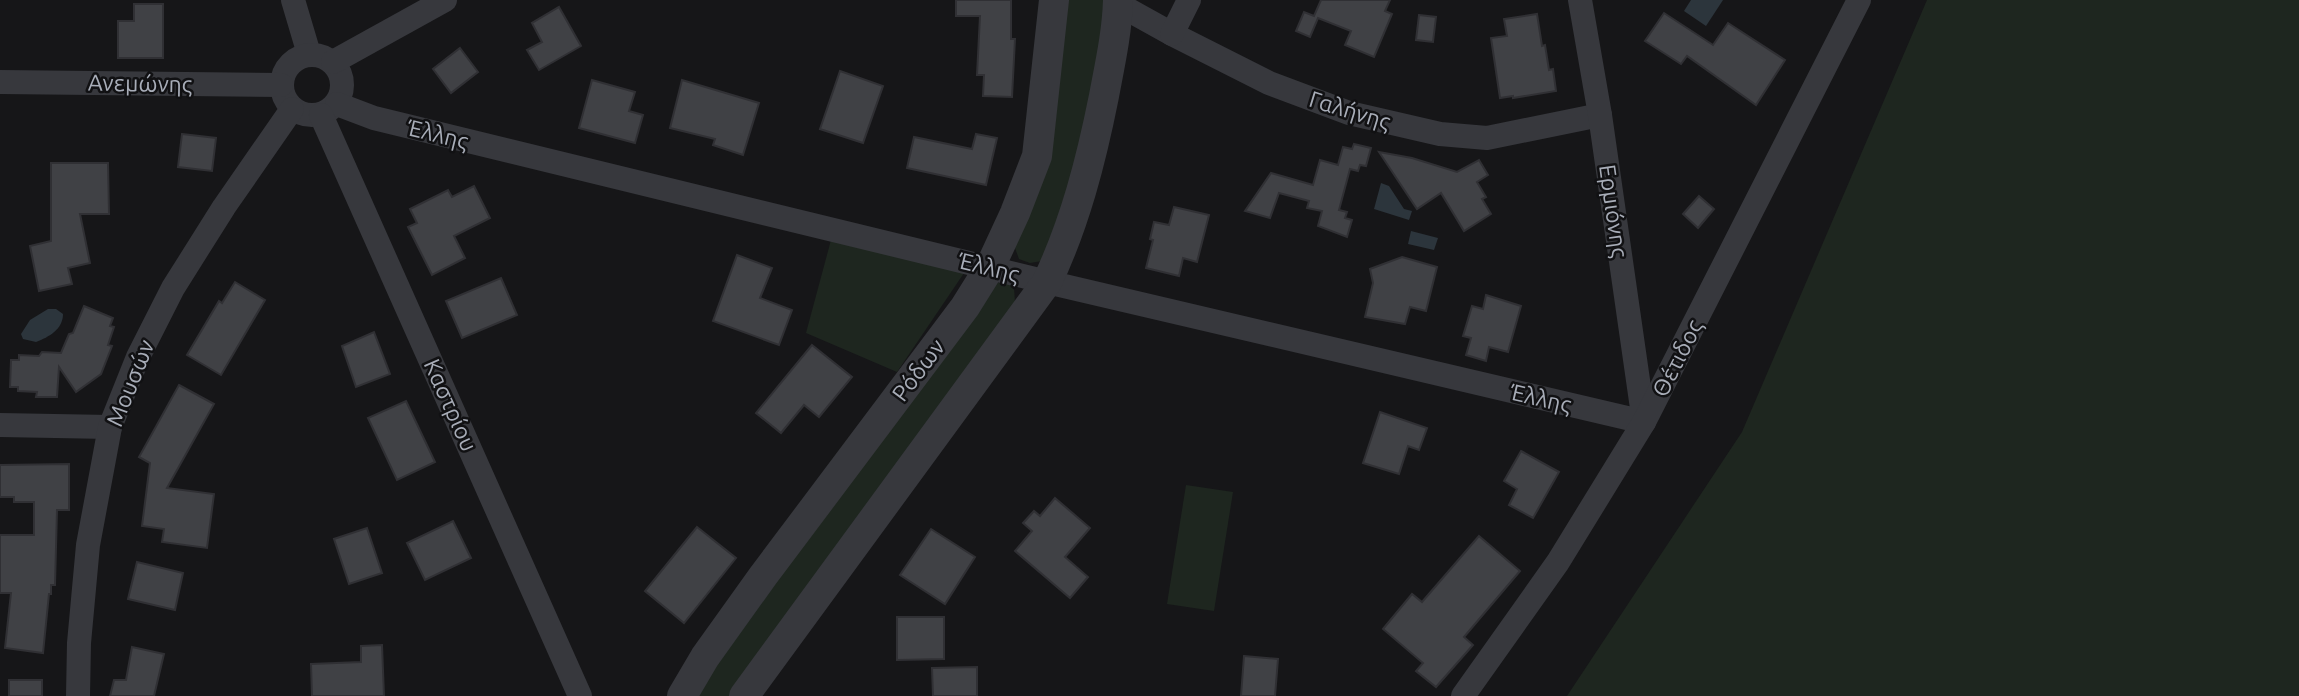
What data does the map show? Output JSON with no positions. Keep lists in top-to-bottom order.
{
  "streets": {
    "street": [
      "Ανεμώνης",
      "Γαλήνης",
      "Έλλης",
      "Ερμιόνης",
      "Θέτιδος",
      "Ρόδων",
      "Μουσών",
      "Καστρίου"
    ]
  },
  "crossings": [
    ["Ανεμώνης", "Έλλης"],
    ["Ανεμώνης", "Μουσών"],
    ["Ανεμώνης", "Καστρίου"],
    ["Γαλήνης", "Ερμιόνης"],
    ["Έλλης", "Ερμιόνης"],
    ["Έλλης", "Θέτιδος"],
    ["Έλλης", "Ρόδων"],
    ["Έλλης", "Μουσών"],
    ["Έλλης", "Καστρίου"],
    ["Ερμιόνης", "Θέτιδος"],
    ["Μουσών", "Καστρίου"]
  ]
}
